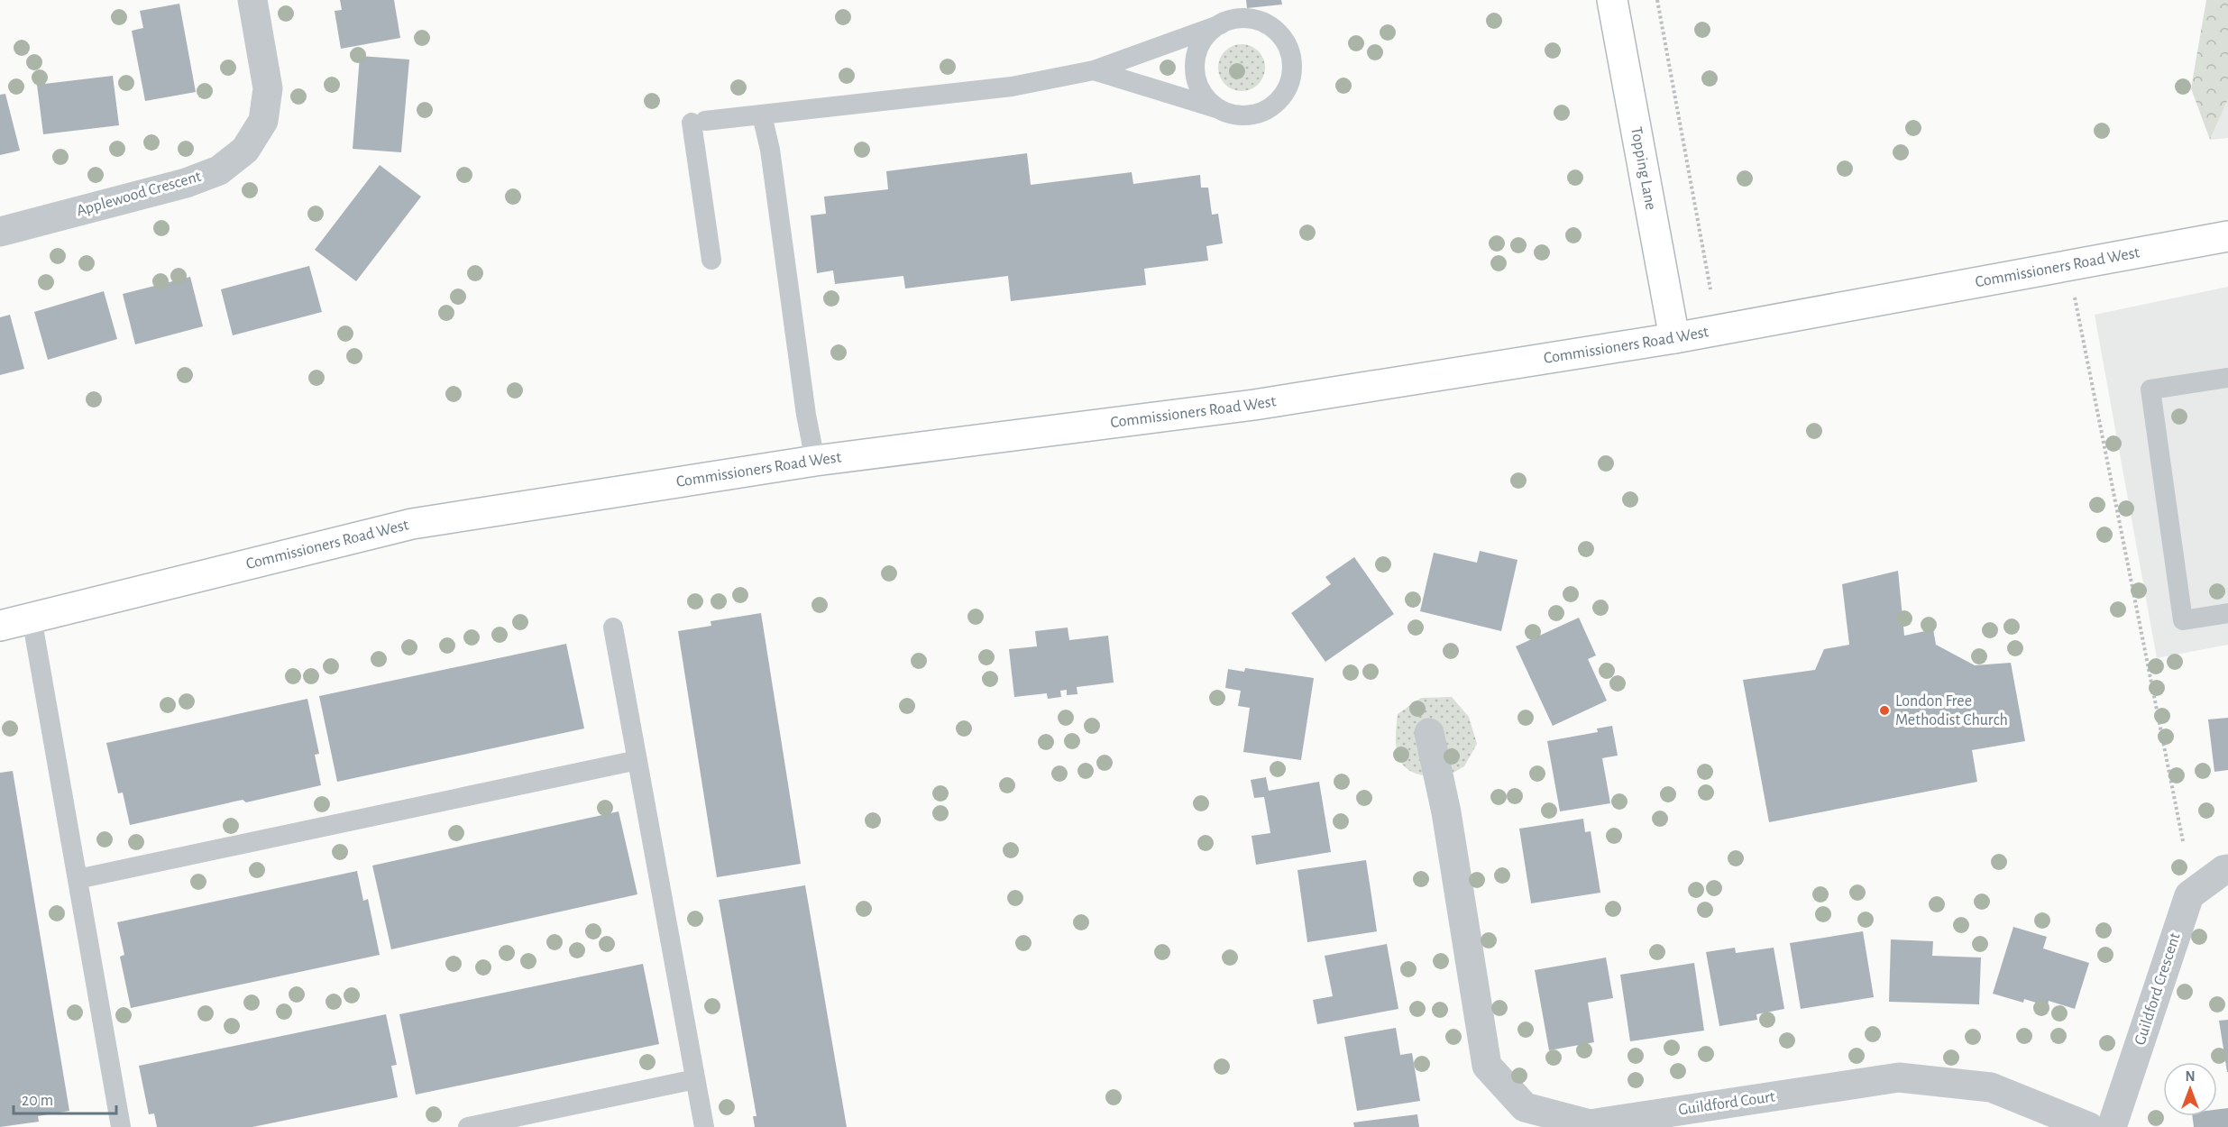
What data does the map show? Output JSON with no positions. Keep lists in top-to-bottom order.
{
  "streets": {
    "main road": ["Topping Lane", "Commissioners Road West"],
    "street": ["Applewood Crescent", "Guildford Crescent", "Guildford Court"]
  },
  "crossings": [
    ["Topping Lane", "Commissioners Road West"]
  ],
  "places": ["London Free Methodist Church"],
  "scale_bar": "20 m",
  "north": "top"
}
